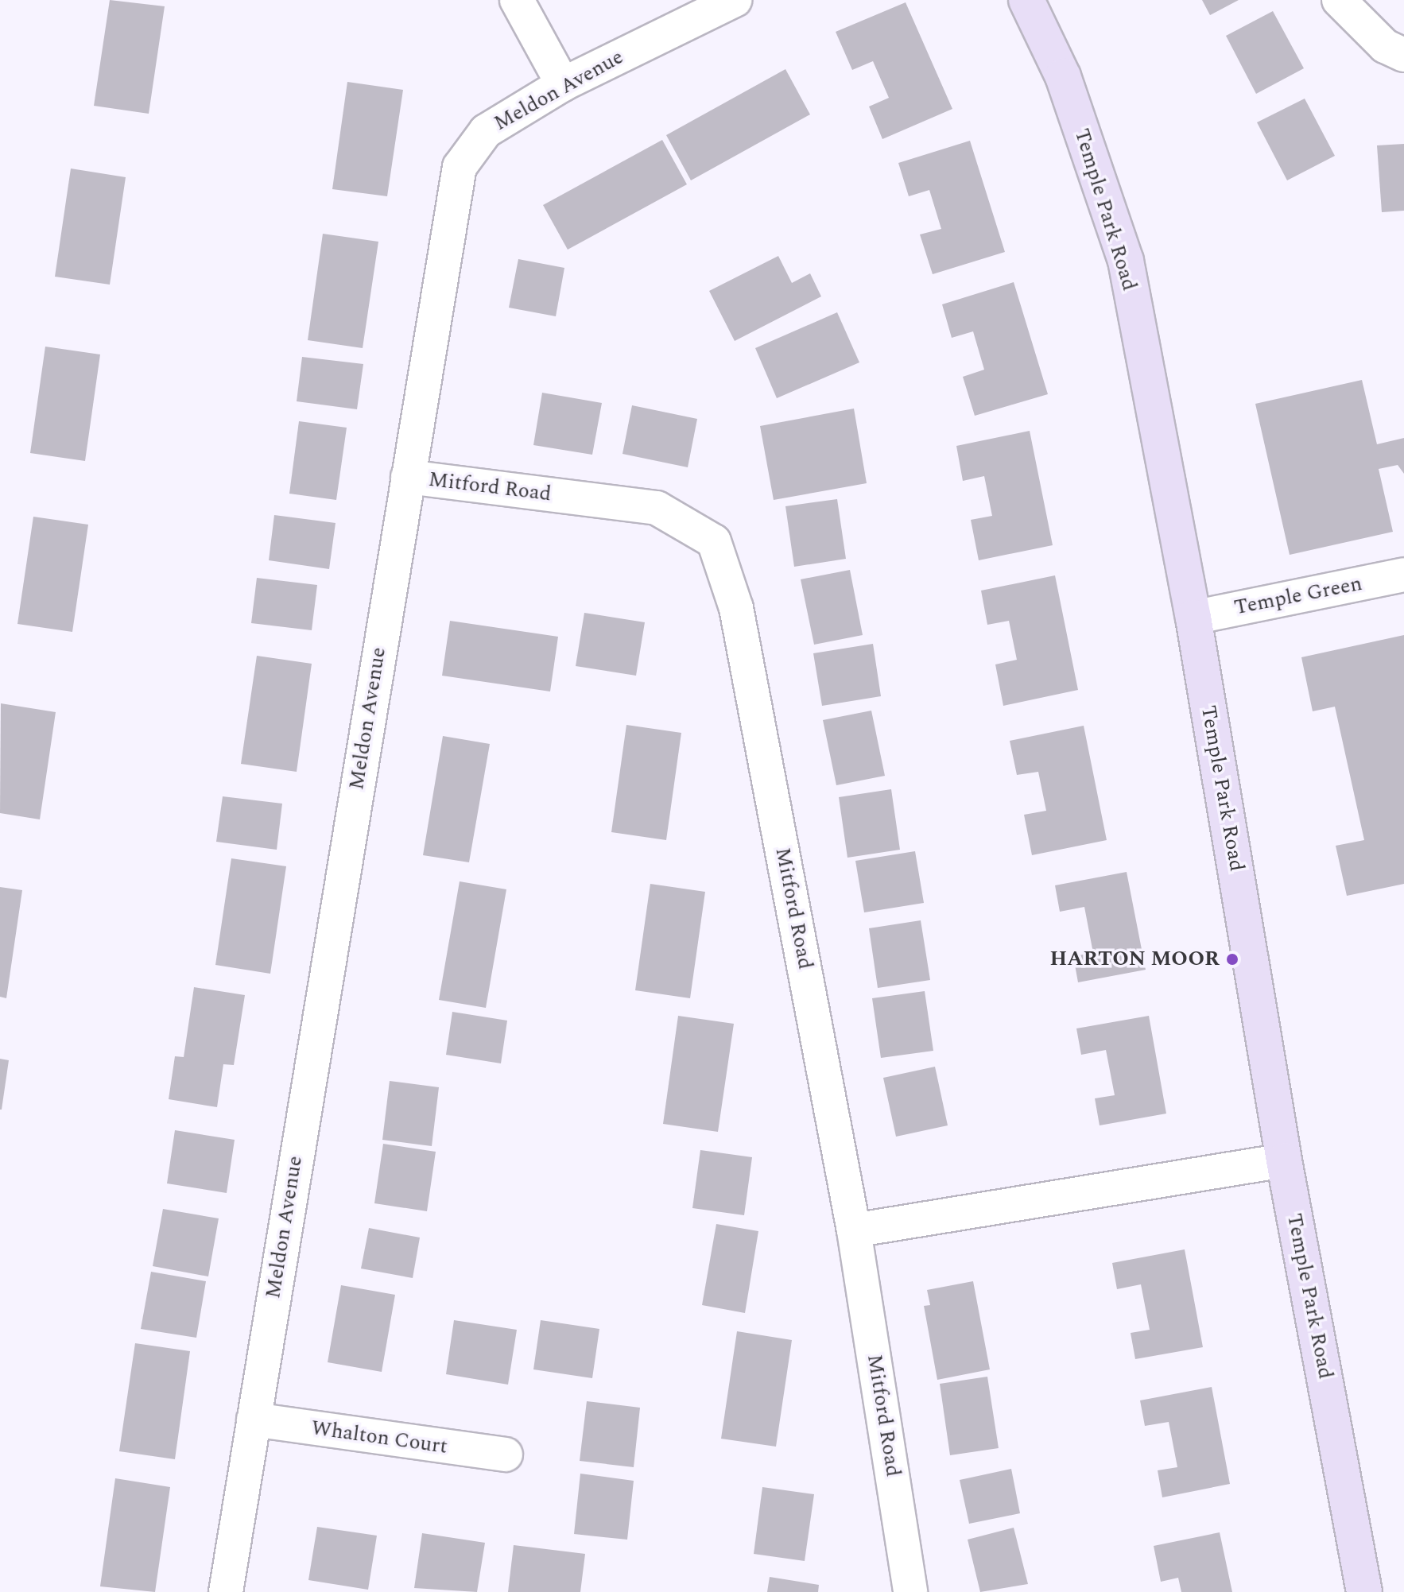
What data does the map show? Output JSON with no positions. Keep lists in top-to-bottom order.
{
  "streets": {
    "street": [
      "Meldon Avenue",
      "Temple Park Road",
      "Mitford Road",
      "Temple Green",
      "Whalton Court"
    ]
  },
  "crossings": [
    ["Meldon Avenue", "Mitford Road"],
    ["Meldon Avenue", "Whalton Court"],
    ["Temple Park Road", "Temple Green"]
  ],
  "places": ["HARTON MOOR"]
}
